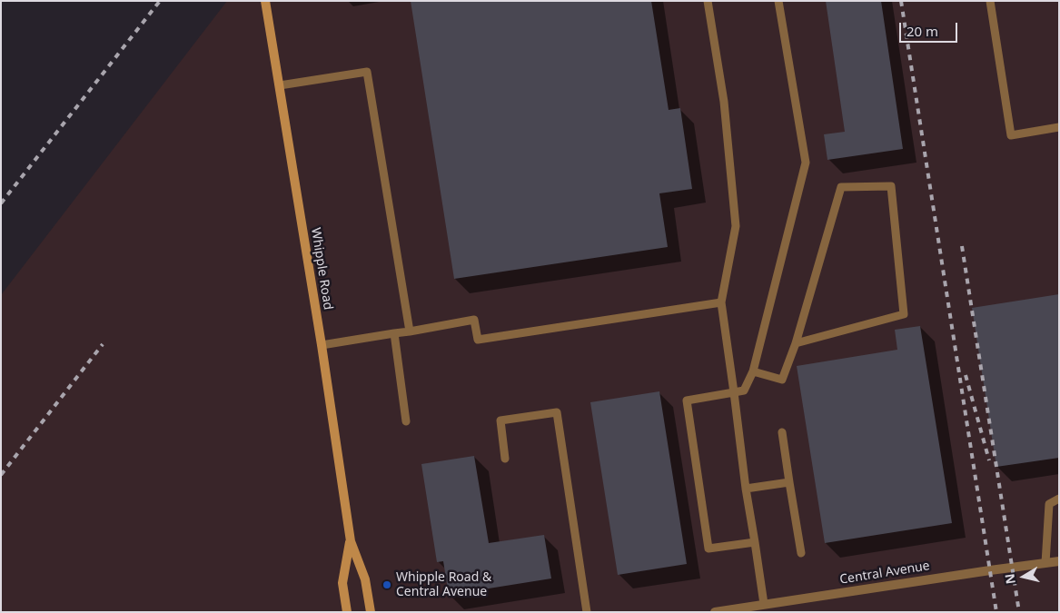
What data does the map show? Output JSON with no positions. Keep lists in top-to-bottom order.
{
  "streets": {
    "main road": ["Whipple Road"],
    "street": ["Central Avenue"]
  },
  "places": ["Whipple Road & Central Avenue"],
  "scale_bar": "20 m",
  "north": "left"
}
